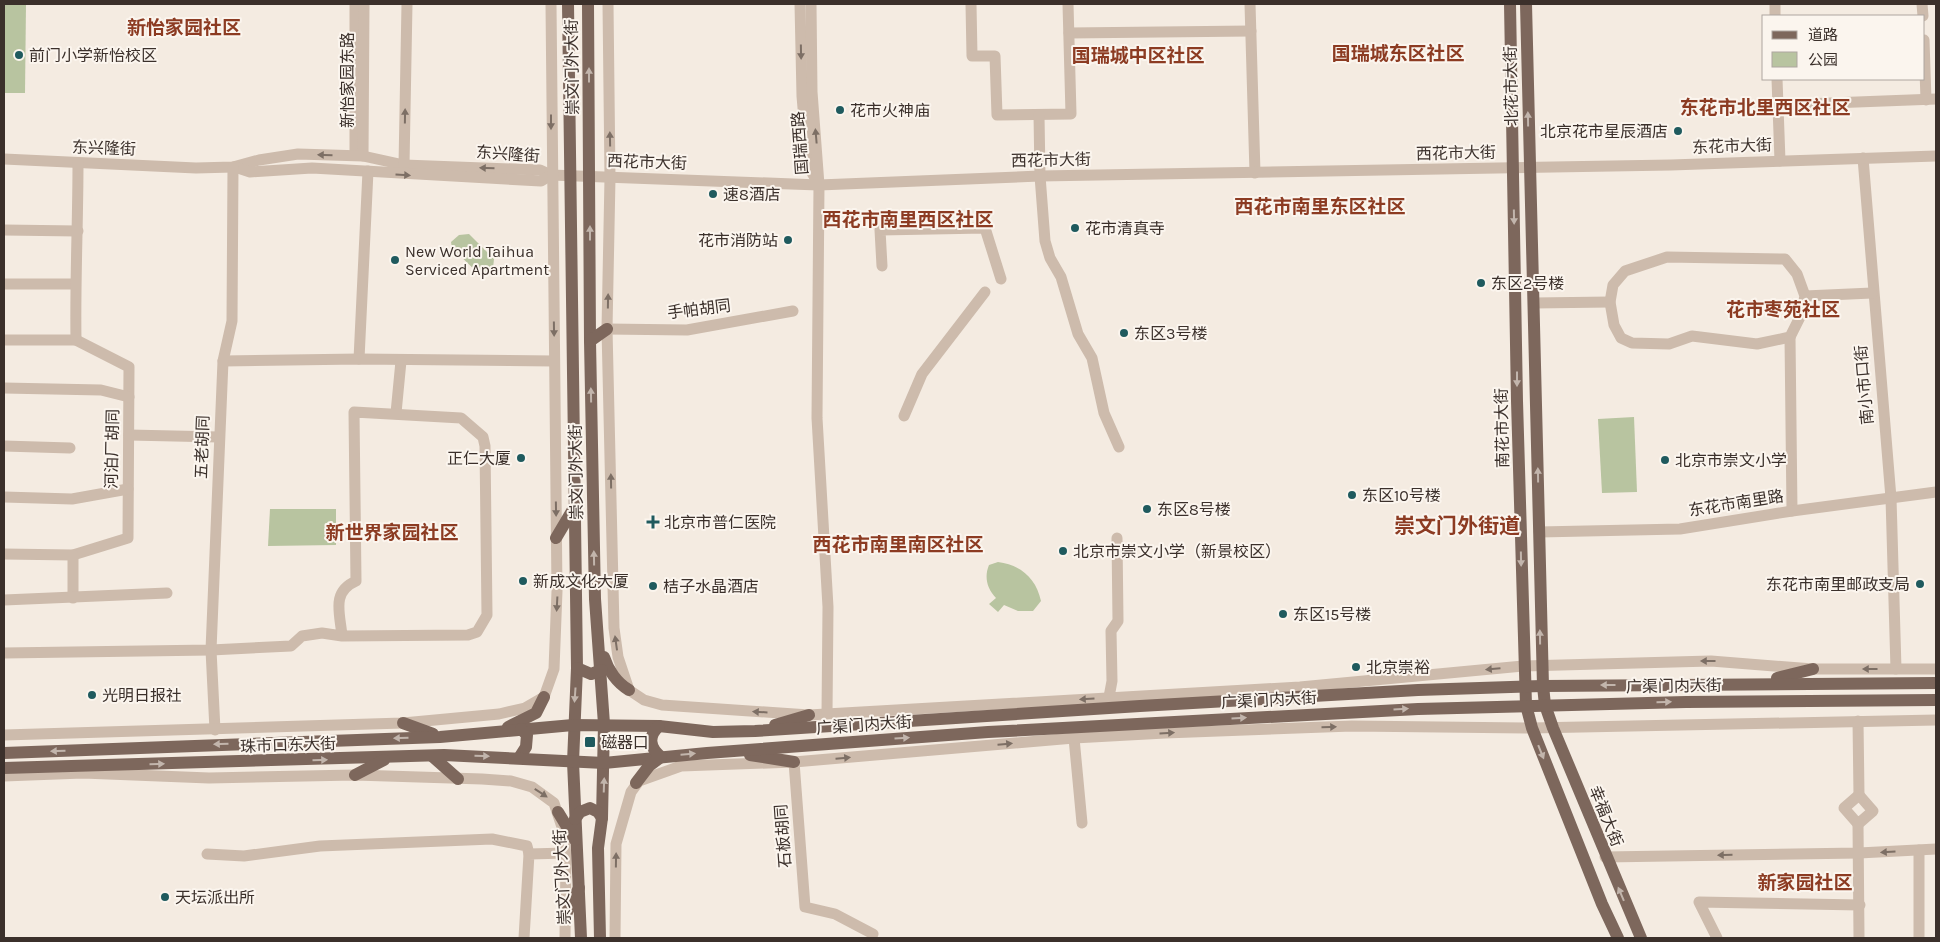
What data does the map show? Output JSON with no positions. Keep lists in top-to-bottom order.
{
  "streets": {
    "main road": [
      "崇文门外大街",
      "北花市大街",
      "南花市大街",
      "广渠门内大街",
      "珠市口东大街",
      "幸福大街"
    ],
    "street": [
      "新怡家园东路",
      "国瑞西路",
      "东花市大街",
      "东兴隆街",
      "西花市大街",
      "手帕胡同",
      "南小市口街",
      "五老胡同",
      "河泊厂胡同",
      "东花市南里路",
      "石板胡同"
    ]
  },
  "crossings": [
    ["崇文门外大街", "东兴隆街"],
    ["崇文门外大街", "西花市大街"],
    ["崇文门外大街", "广渠门内大街"],
    ["崇文门外大街", "珠市口东大街"],
    ["新怡家园东路", "东兴隆街"],
    ["北花市大街", "东花市大街"],
    ["北花市大街", "西花市大街"],
    ["北花市大街", "南花市大街"],
    ["国瑞西路", "西花市大街"],
    ["东花市大街", "西花市大街"],
    ["东花市大街", "南小市口街"],
    ["东花市大街", "南花市大街"],
    ["东兴隆街", "西花市大街"],
    ["东兴隆街", "五老胡同"],
    ["西花市大街", "南花市大街"],
    ["南小市口街", "东花市南里路"],
    ["南小市口街", "广渠门内大街"],
    ["南花市大街", "广渠门内大街"],
    ["五老胡同", "珠市口东大街"],
    ["广渠门内大街", "珠市口东大街"],
    ["广渠门内大街", "幸福大街"],
    ["广渠门内大街", "石板胡同"]
  ],
  "districts": [
    "新怡家园社区",
    "国瑞城东区社区",
    "国瑞城中区社区",
    "东花市北里西区社区",
    "西花市南里东区社区",
    "西花市南里西区社区",
    "花市枣苑社区",
    "崇文门外街道",
    "新世界家园社区",
    "西花市南里南区社区",
    "新家园社区"
  ],
  "places": {
    "other": [
      "前门小学新怡校区",
      "花市火神庙",
      "北京花市星辰酒店",
      "速8酒店",
      "花市清真寺",
      "花市消防站",
      "New World Taihua Serviced Apartment",
      "东区2号楼",
      "东区3号楼",
      "正仁大厦",
      "北京市崇文小学",
      "东区10号楼",
      "东区8号楼",
      "北京市崇文小学（新景校区）",
      "新成文化大厦",
      "东花市南里邮政支局",
      "桔子水晶酒店",
      "东区15号楼",
      "北京崇裕",
      "光明日报社",
      "天坛派出所"
    ],
    "health": ["北京市普仁医院"],
    "transit": ["磁器口"]
  },
  "legend": ["道路", "公园"]
}
